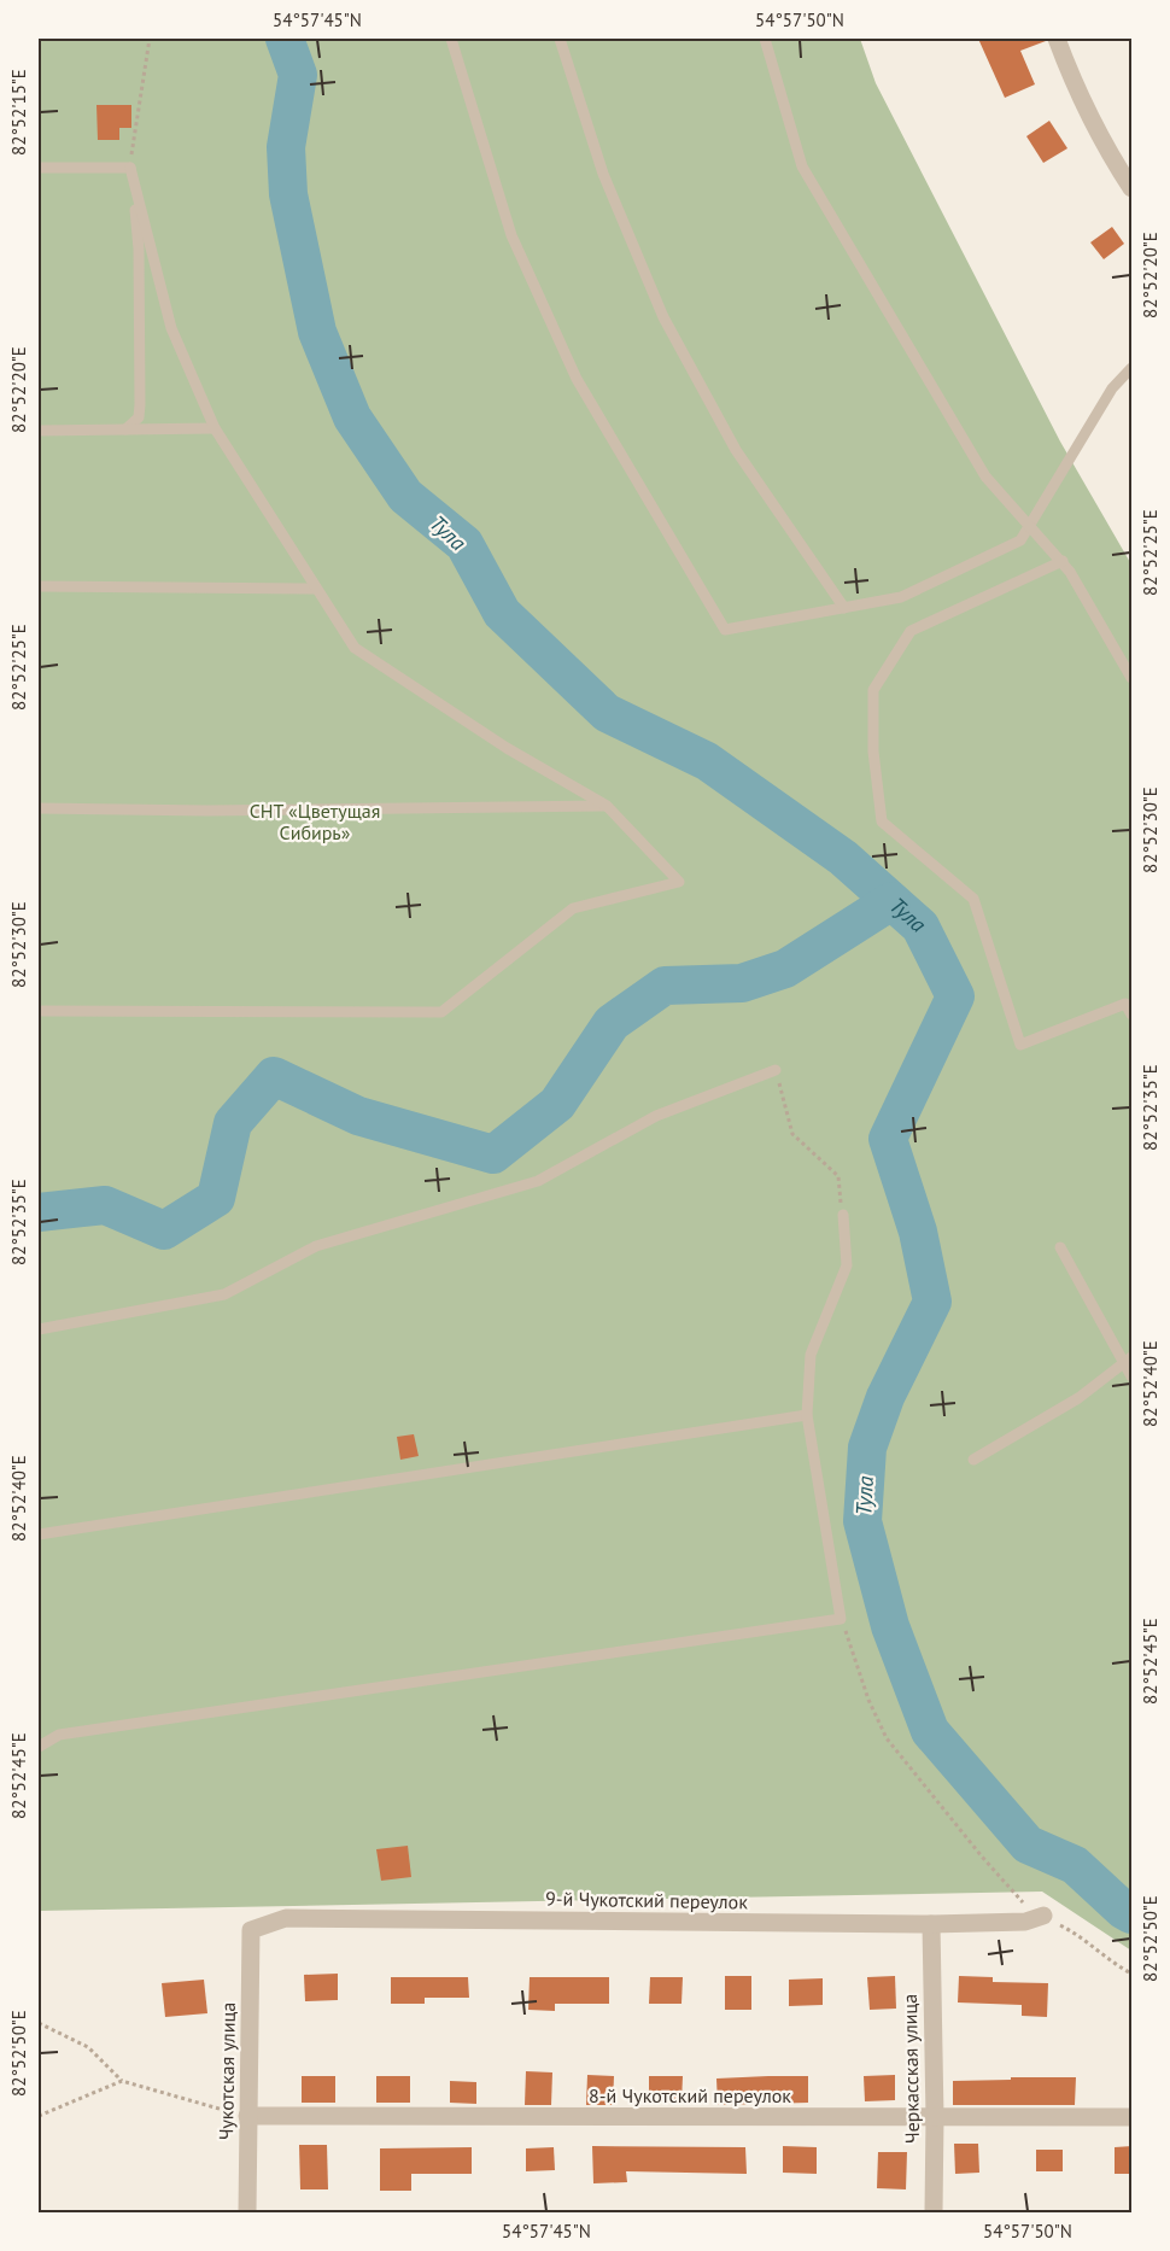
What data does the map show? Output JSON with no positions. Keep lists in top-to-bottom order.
{
  "streets": {
    "street": [
      "9-й Чукотский переулок",
      "Черкасская улица",
      "Чукотская улица",
      "8-й Чукотский переулок"
    ]
  },
  "crossings": [
    ["9-й Чукотский переулок", "Черкасская улица"],
    ["9-й Чукотский переулок", "Чукотская улица"],
    ["Черкасская улица", "8-й Чукотский переулок"],
    ["Чукотская улица", "8-й Чукотский переулок"]
  ],
  "water": ["Тула"],
  "parks": ["СНТ «Цветущая Сибирь»"],
  "coordinates": [
    "54°57'45\"N",
    "54°57'50\"N",
    "82°52'15\"E",
    "82°52'20\"E",
    "82°52'25\"E",
    "82°52'30\"E",
    "82°52'35\"E",
    "82°52'40\"E",
    "82°52'45\"E",
    "82°52'50\"E"
  ]
}
